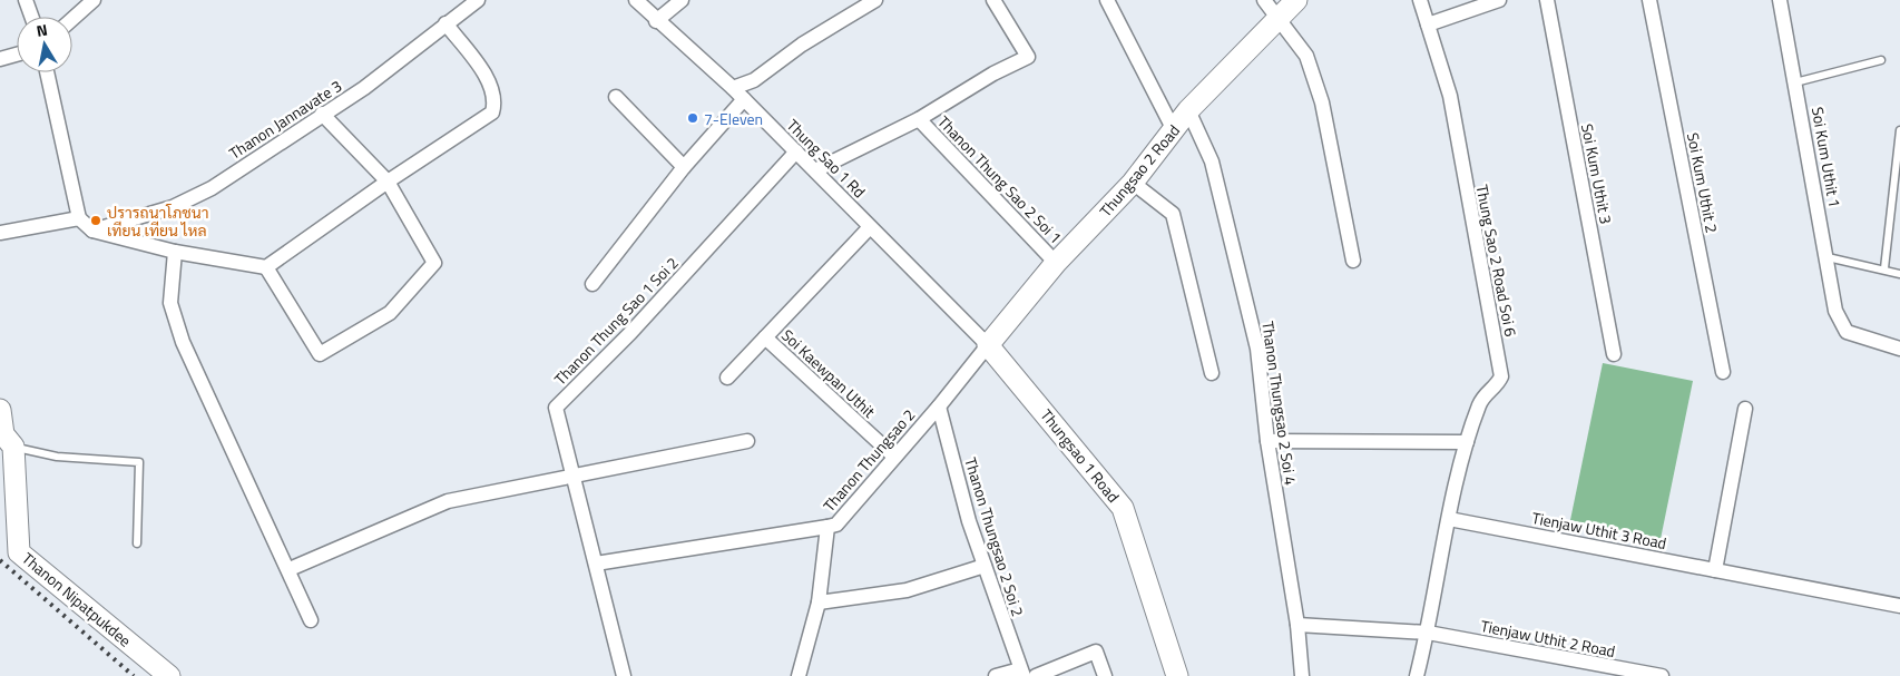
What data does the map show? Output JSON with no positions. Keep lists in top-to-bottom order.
{
  "streets": {
    "street": [
      "Thanon Jannavate 3",
      "Soi Kum Uthit 1",
      "Thung Sao 1 Rd",
      "Thungsao 2 Road",
      "Soi Kum Uthit 3",
      "Thanon Thung Sao 2 Soi 1",
      "Soi Kum Uthit 2",
      "Thung Sao 2 Road Soi 6",
      "Thanon Thung Sao 1 Soi 2",
      "Soi Kaewpan Uthit",
      "Thanon Thungsao 2 Soi 4",
      "Thungsao 1 Road",
      "Thanon Thungsao 2",
      "Tienjaw Uthit 3 Road",
      "Thanon Thungsao 2 Soi 2",
      "Thanon Nipatpukdee",
      "Tienjaw Uthit 2 Road"
    ]
  },
  "crossings": [
    ["Thung Sao 1 Rd", "Thungsao 2 Road"],
    ["Thung Sao 1 Rd", "Thanon Thung Sao 1 Soi 2"],
    ["Thung Sao 1 Rd", "Thungsao 1 Road"],
    ["Thung Sao 1 Rd", "Thanon Thungsao 2"],
    ["Thungsao 2 Road", "Thanon Thung Sao 2 Soi 1"],
    ["Thungsao 2 Road", "Thanon Thungsao 2 Soi 4"],
    ["Thungsao 2 Road", "Thungsao 1 Road"],
    ["Thungsao 2 Road", "Thanon Thungsao 2"],
    ["Thung Sao 2 Road Soi 6", "Tienjaw Uthit 3 Road"],
    ["Soi Kaewpan Uthit", "Thanon Thungsao 2"],
    ["Thanon Thungsao 2 Soi 4", "Tienjaw Uthit 2 Road"],
    ["Thungsao 1 Road", "Thanon Thungsao 2"],
    ["Thanon Thungsao 2", "Thanon Thungsao 2 Soi 2"]
  ],
  "places": ["7-Eleven", "ปรารถนาโภชนา เทียน เทียน ไหล"],
  "north": "top"
}
